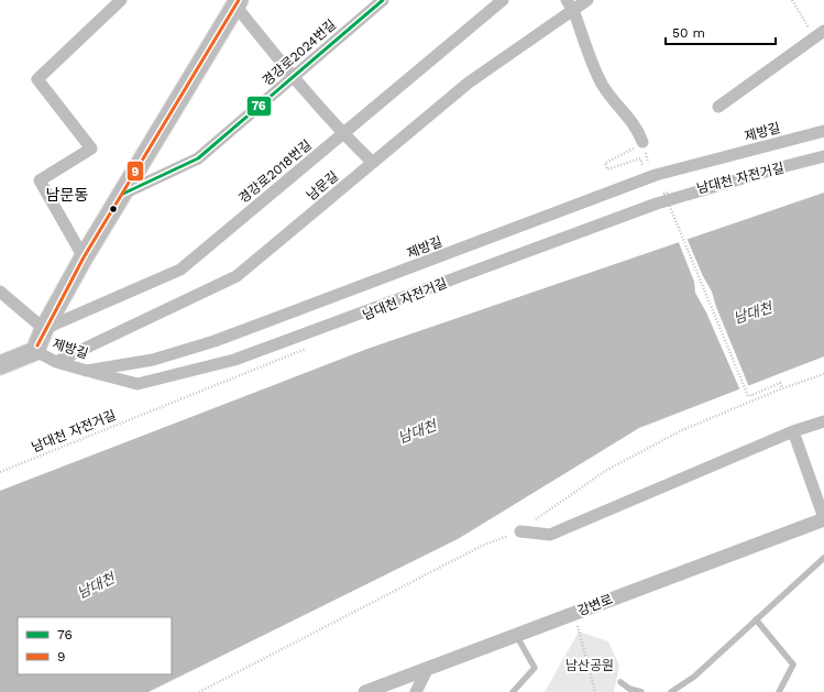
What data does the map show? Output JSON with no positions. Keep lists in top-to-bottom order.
{
  "streets": {
    "street": [
      "경강로2024번길",
      "제방길",
      "경강로2018번길",
      "남문길",
      "강변로"
    ],
    "path": ["남대천 자전거길"]
  },
  "crossings": [
    ["제방길", "남문길"]
  ],
  "districts": ["남문동"],
  "water": ["남대천"],
  "parks": ["남산공원"],
  "lines": ["transit line 76", "transit line 9"],
  "legend": ["76", "9"],
  "scale_bar": "50 m"
}
